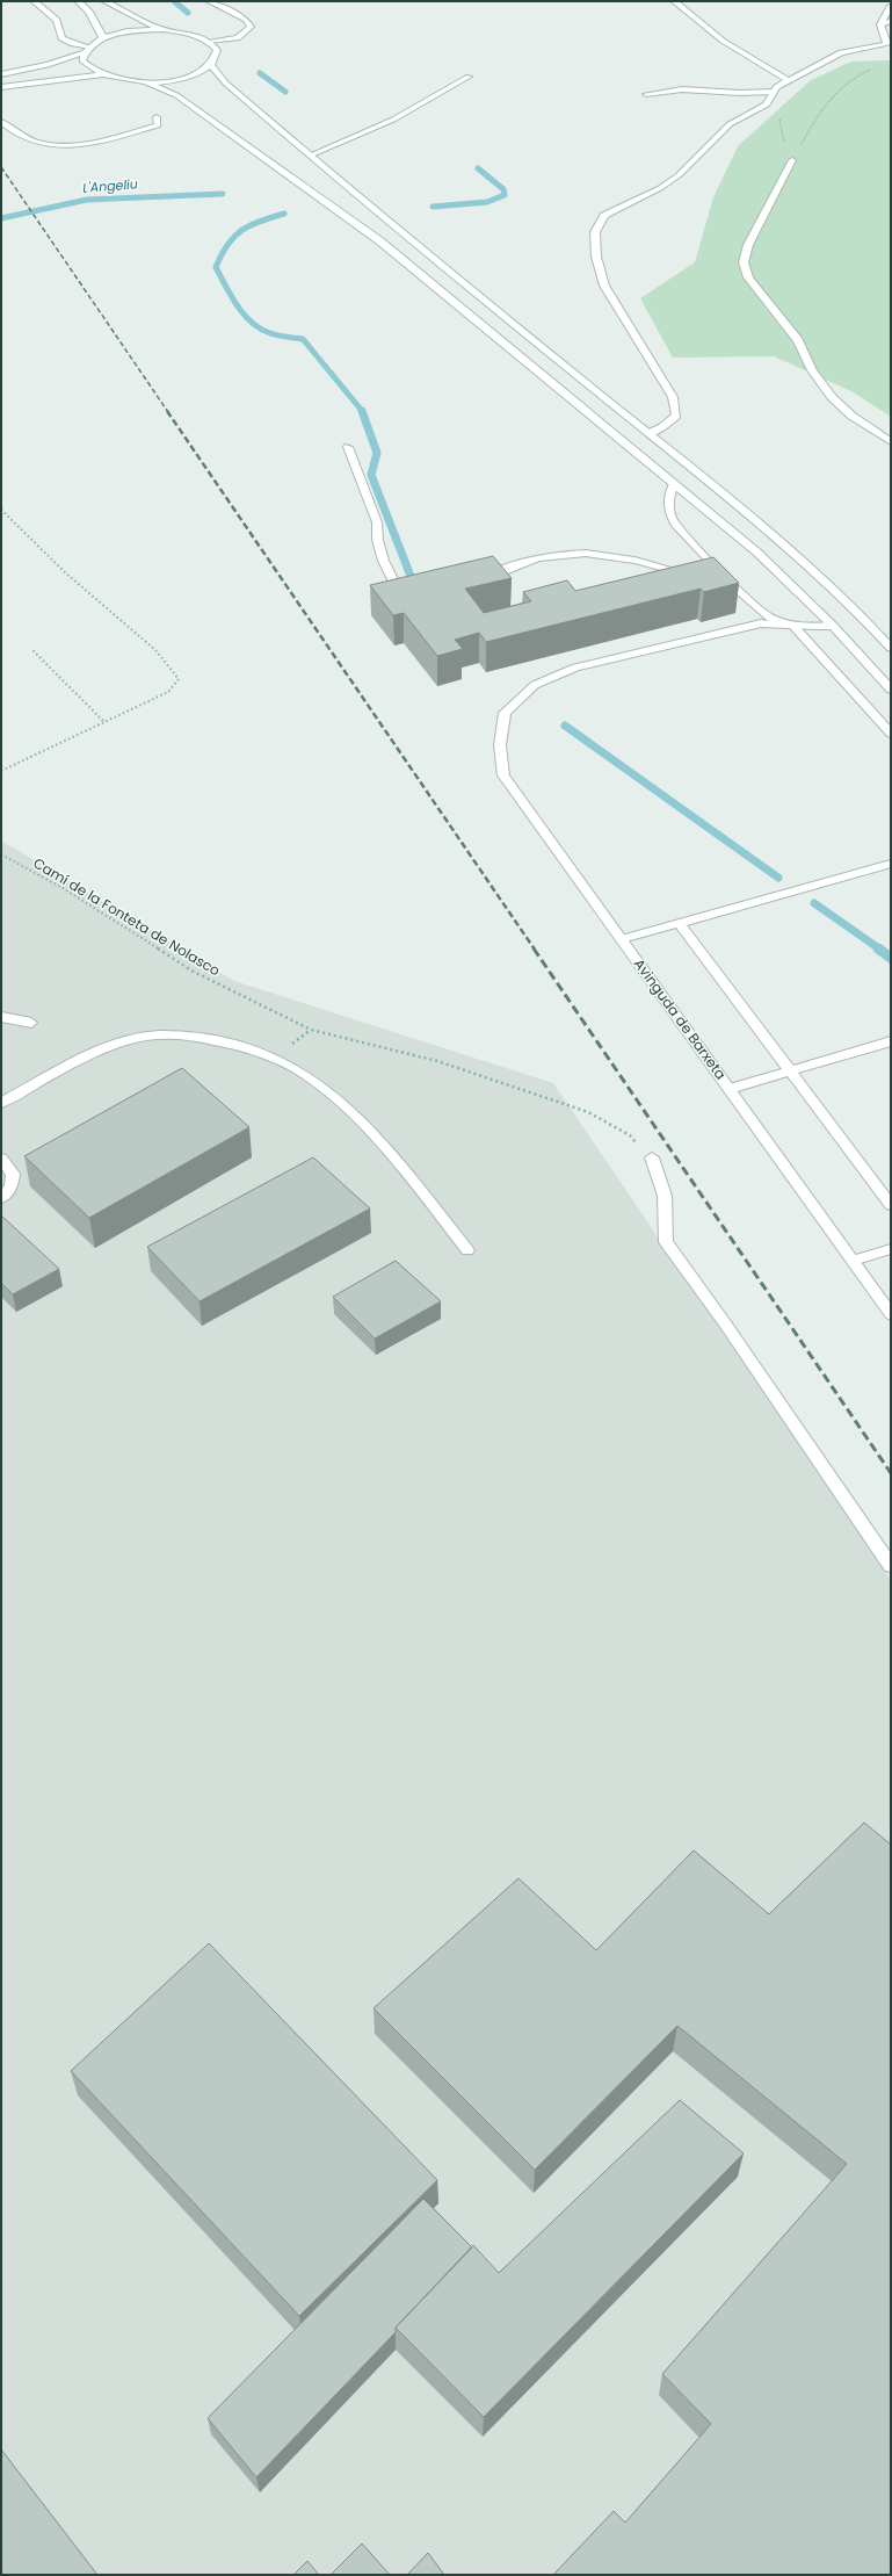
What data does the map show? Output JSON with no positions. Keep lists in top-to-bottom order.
{
  "streets": {
    "street": ["Avinguda de Barxeta"],
    "path": ["Camí de la Fonteta de Nolasco"]
  },
  "water": ["L'Angeliu"]
}
